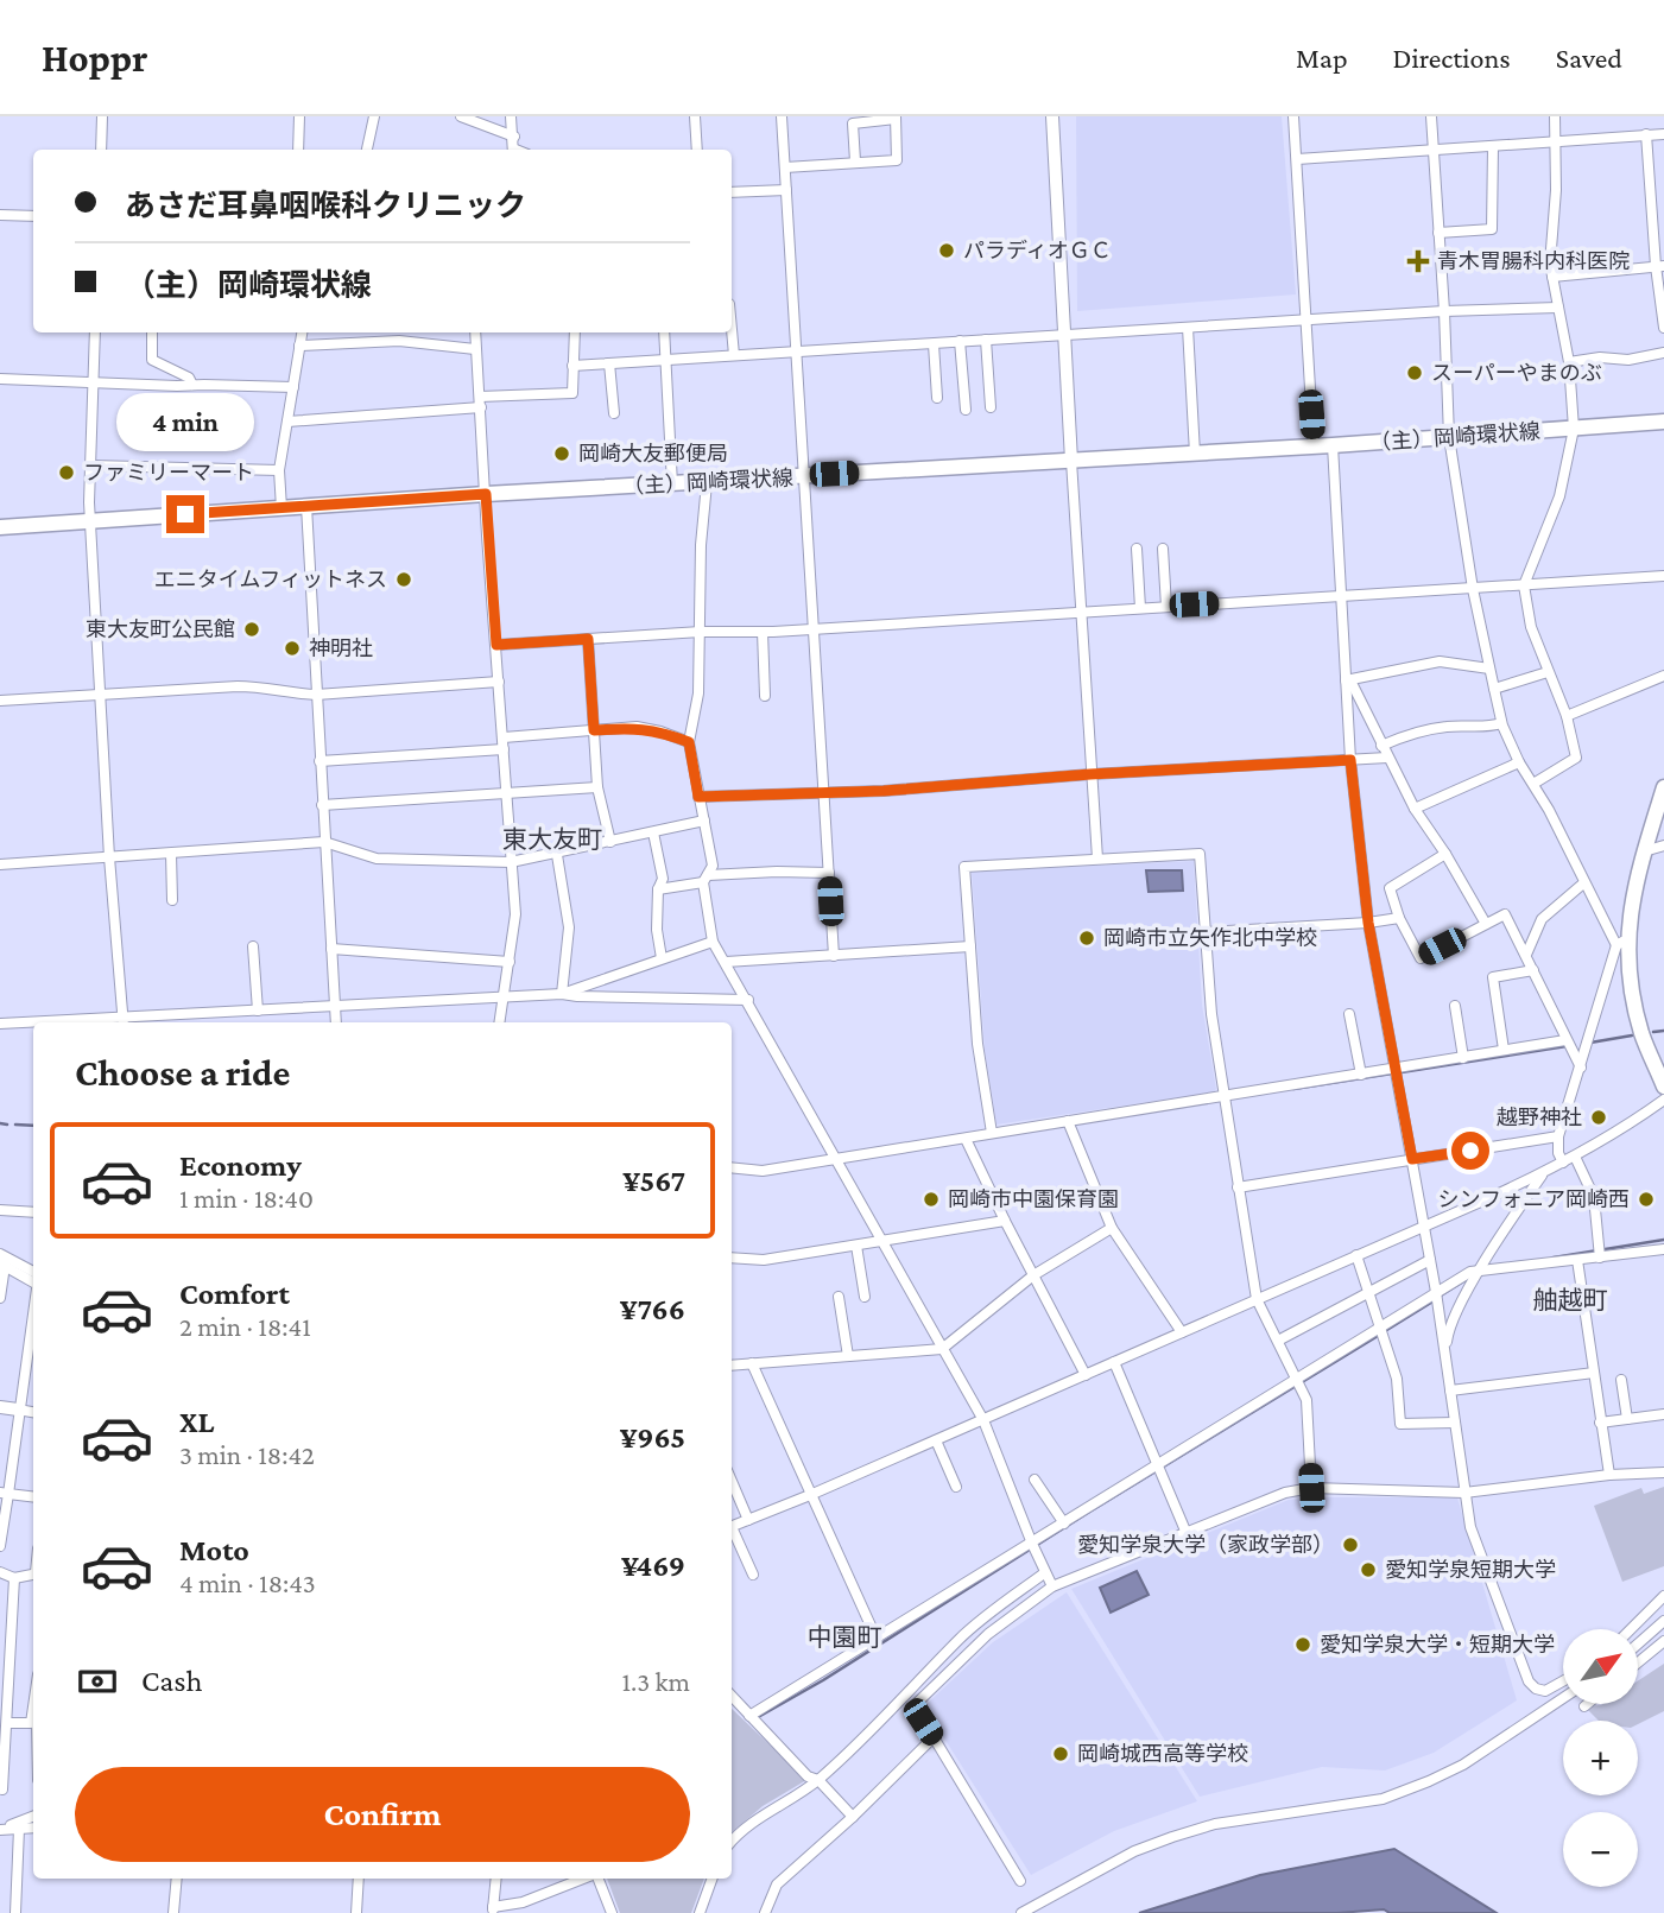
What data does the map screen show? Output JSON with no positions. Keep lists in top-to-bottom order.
{
  "streets": {
    "main road": ["（主）岡崎環状線"]
  },
  "districts": ["東大友町", "舳越町", "中園町"],
  "places": {
    "other": [
      "パラディオＧＣ",
      "スーパーやまのぶ",
      "岡崎大友郵便局",
      "ファミリーマート",
      "エニタイムフィットネス",
      "東大友町公民館",
      "神明社",
      "岡崎市立矢作北中学校",
      "越野神社",
      "岡崎市中園保育園",
      "シンフォニア岡崎西",
      "愛知学泉大学（家政学部）",
      "愛知学泉短期大学",
      "愛知学泉大学・短期大学",
      "岡崎城西高等学校"
    ],
    "health": ["青木胃腸科内科医院"]
  },
  "north": "top right",
  "page": {
    "header": "Hoppr",
    "nav": ["Map", "Directions", "Saved"],
    "banner": ["あさだ耳鼻咽喉科クリニック", "（主）岡崎環状線"],
    "bubble": "4 min",
    "heading": "Choose a ride",
    "list": [
      {
        "name": "Economy",
        "note": "1 min · 18:40",
        "value": "¥567"
      },
      {
        "name": "Comfort",
        "note": "2 min · 18:41",
        "value": "¥766"
      },
      {
        "name": "XL",
        "note": "3 min · 18:42",
        "value": "¥965"
      },
      {
        "name": "Moto",
        "note": "4 min · 18:43",
        "value": "¥469"
      }
    ],
    "map_buttons": ["+", "−"],
    "pay": ["Cash", "1.3 km"],
    "buttons": "Confirm"
  }
}
